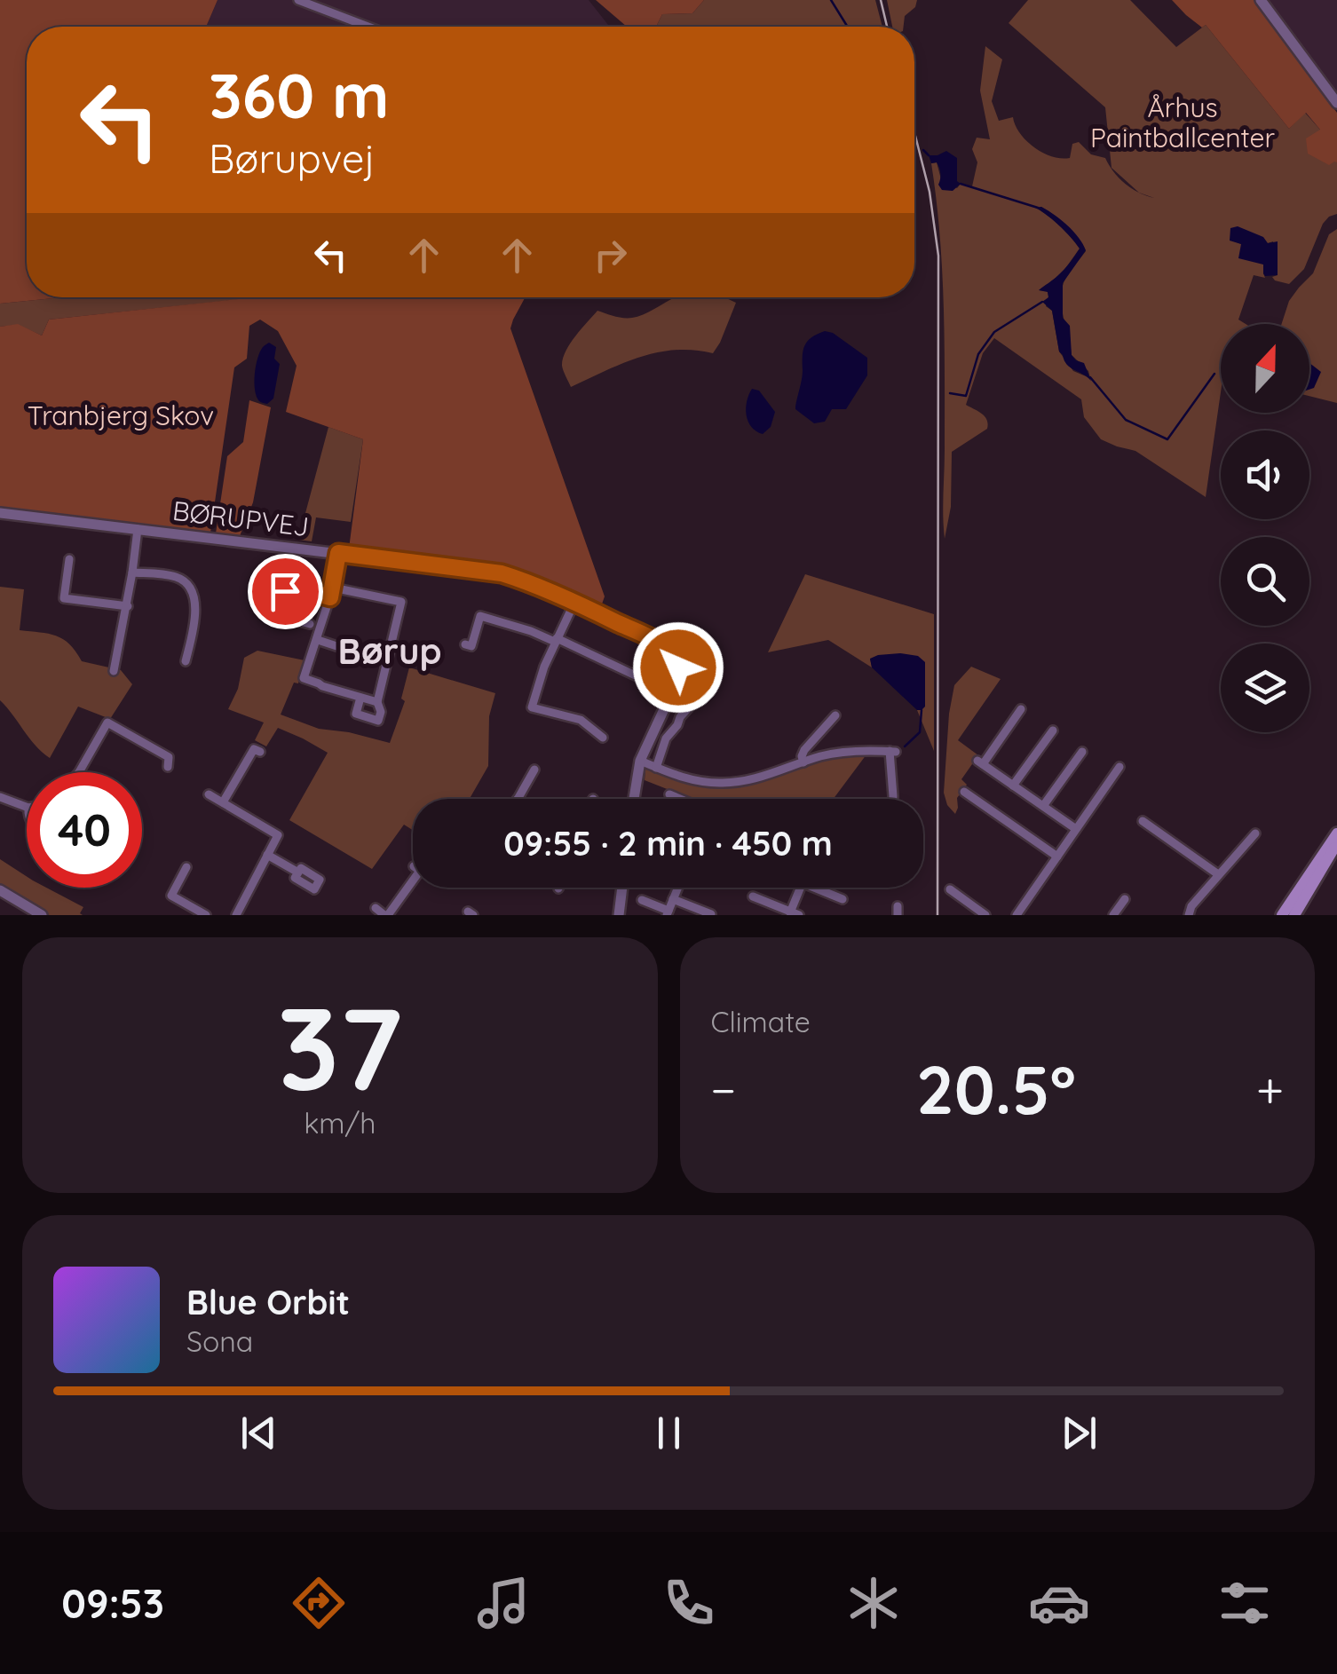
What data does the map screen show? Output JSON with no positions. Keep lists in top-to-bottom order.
{
  "streets": {
    "street": ["BØRUPVEJ"]
  },
  "districts": ["Børup"],
  "parks": ["Århus Paintballcenter", "Tranbjerg Skov"],
  "north": "top",
  "page": {
    "turn": ["360 m", "Børupvej"],
    "limit": "40",
    "trip": "09:55 · 2 min · 450 m",
    "tile": [
      ["37", "km/h"],
      "Climate"
    ],
    "heat": ["−", "20.5°", "+"],
    "song": ["Blue Orbit", "Sona"],
    "tabs": "09:53"
  }
}
